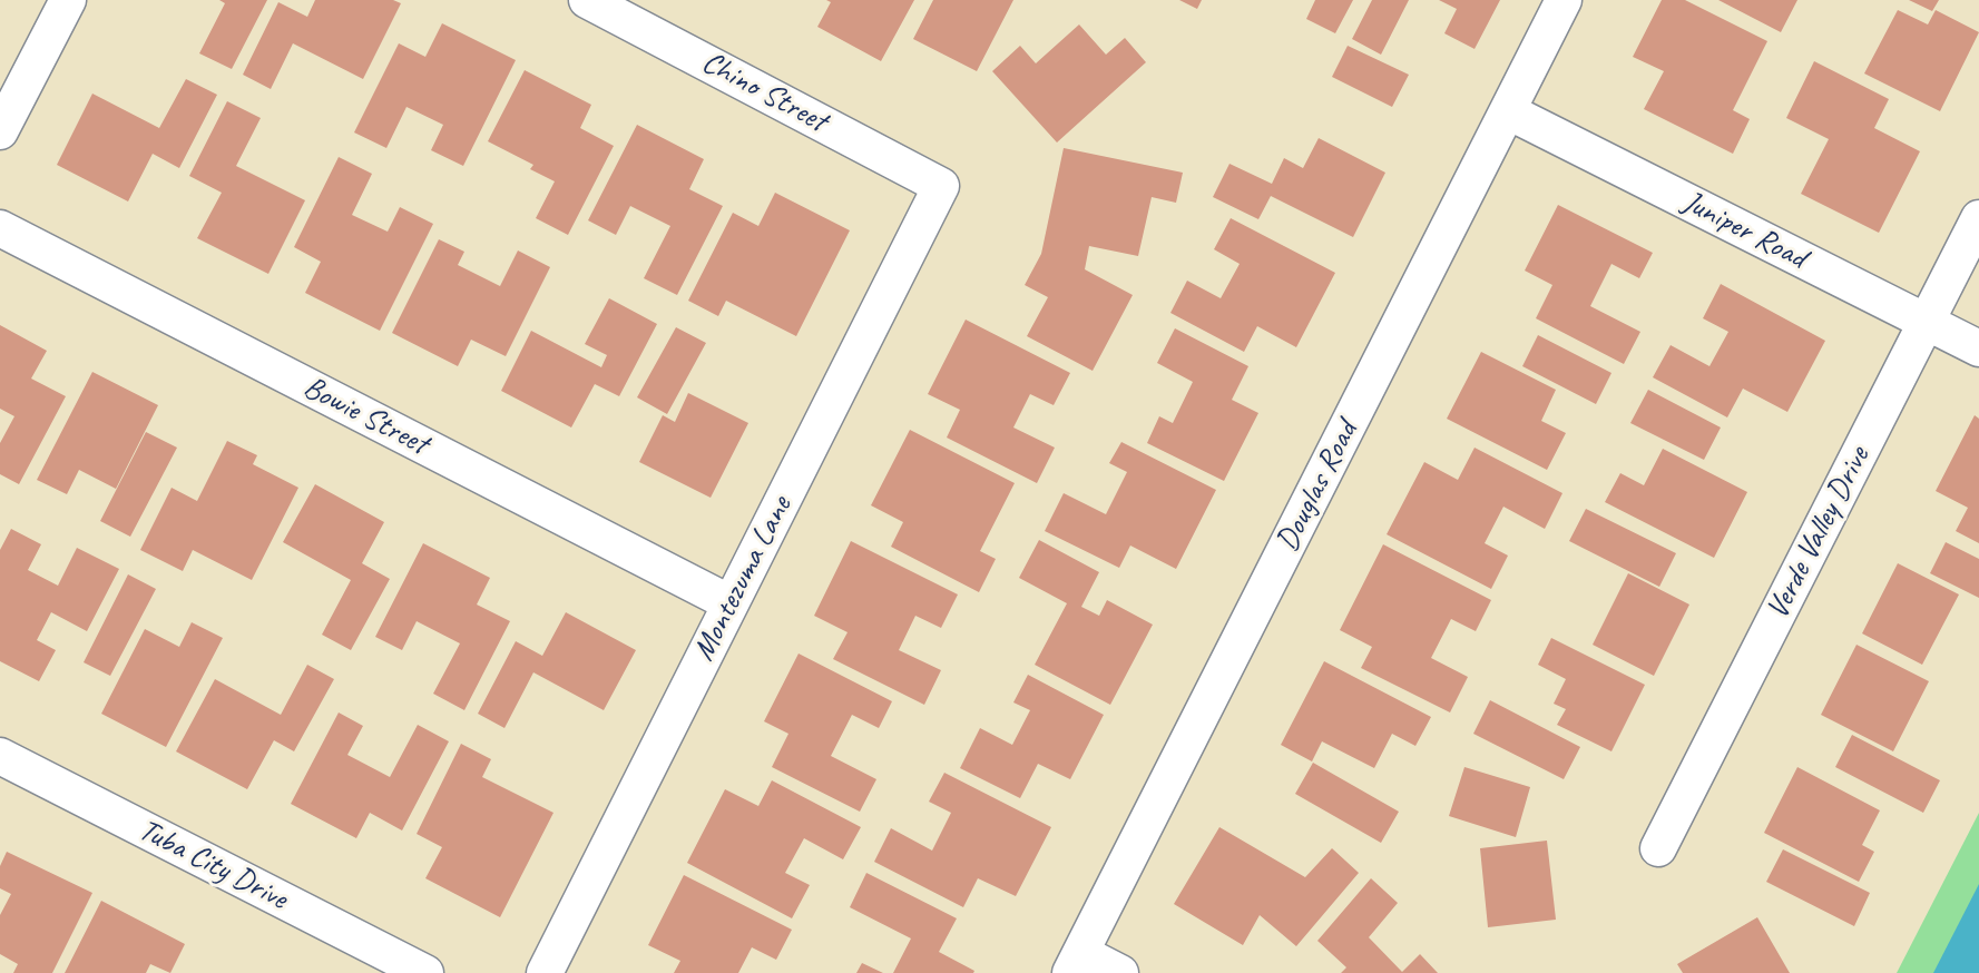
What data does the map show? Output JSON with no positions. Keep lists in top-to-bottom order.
{
  "streets": {
    "street": [
      "Chino Street",
      "Juniper Road",
      "Bowie Street",
      "Douglas Road",
      "Verde Valley Drive",
      "Montezuma Lane",
      "Tuba City Drive"
    ]
  },
  "crossings": [
    ["Chino Street", "Montezuma Lane"],
    ["Juniper Road", "Douglas Road"],
    ["Juniper Road", "Verde Valley Drive"],
    ["Bowie Street", "Montezuma Lane"]
  ]
}
